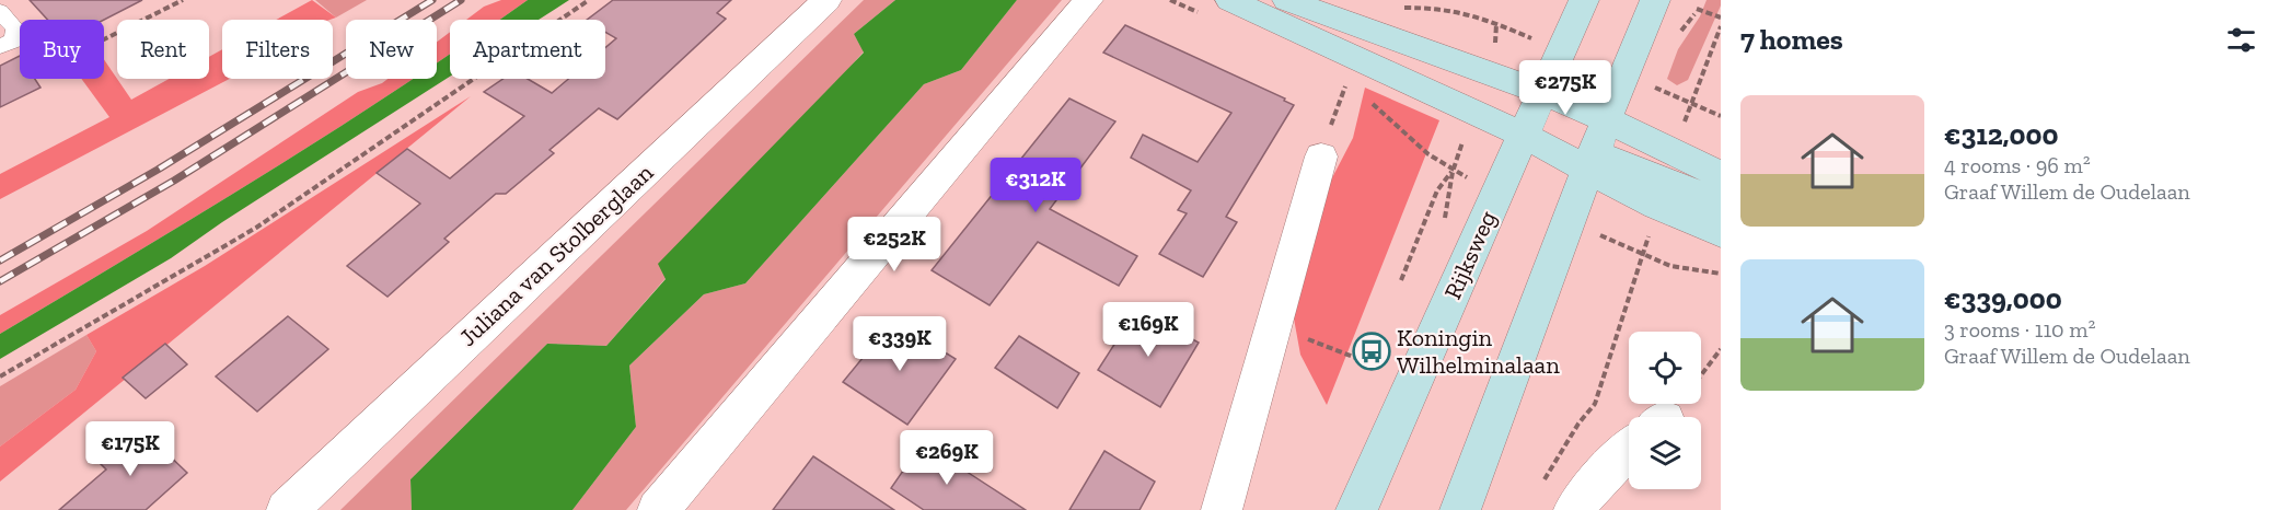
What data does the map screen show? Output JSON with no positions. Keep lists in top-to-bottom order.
{
  "streets": {
    "main road": ["Rijksweg"],
    "street": ["Juliana van Stolberglaan"]
  },
  "places": {
    "bus stop": ["Koningin Wilhelminalaan"]
  },
  "page": {
    "heading": "7 homes",
    "chip": [
      "Buy",
      "Rent",
      "Filters",
      "New",
      "Apartment"
    ],
    "price": [
      "€275K",
      "€312K",
      "€252K",
      "€169K",
      "€339K",
      "€175K",
      "€269K"
    ],
    "list": [
      {
        "name": "€312,000",
        "note": "4 rooms · 96 m² · Graaf Willem de Oudelaan"
      },
      {
        "name": "€339,000",
        "note": "3 rooms · 110 m² · Graaf Willem de Oudelaan"
      }
    ]
  }
}
